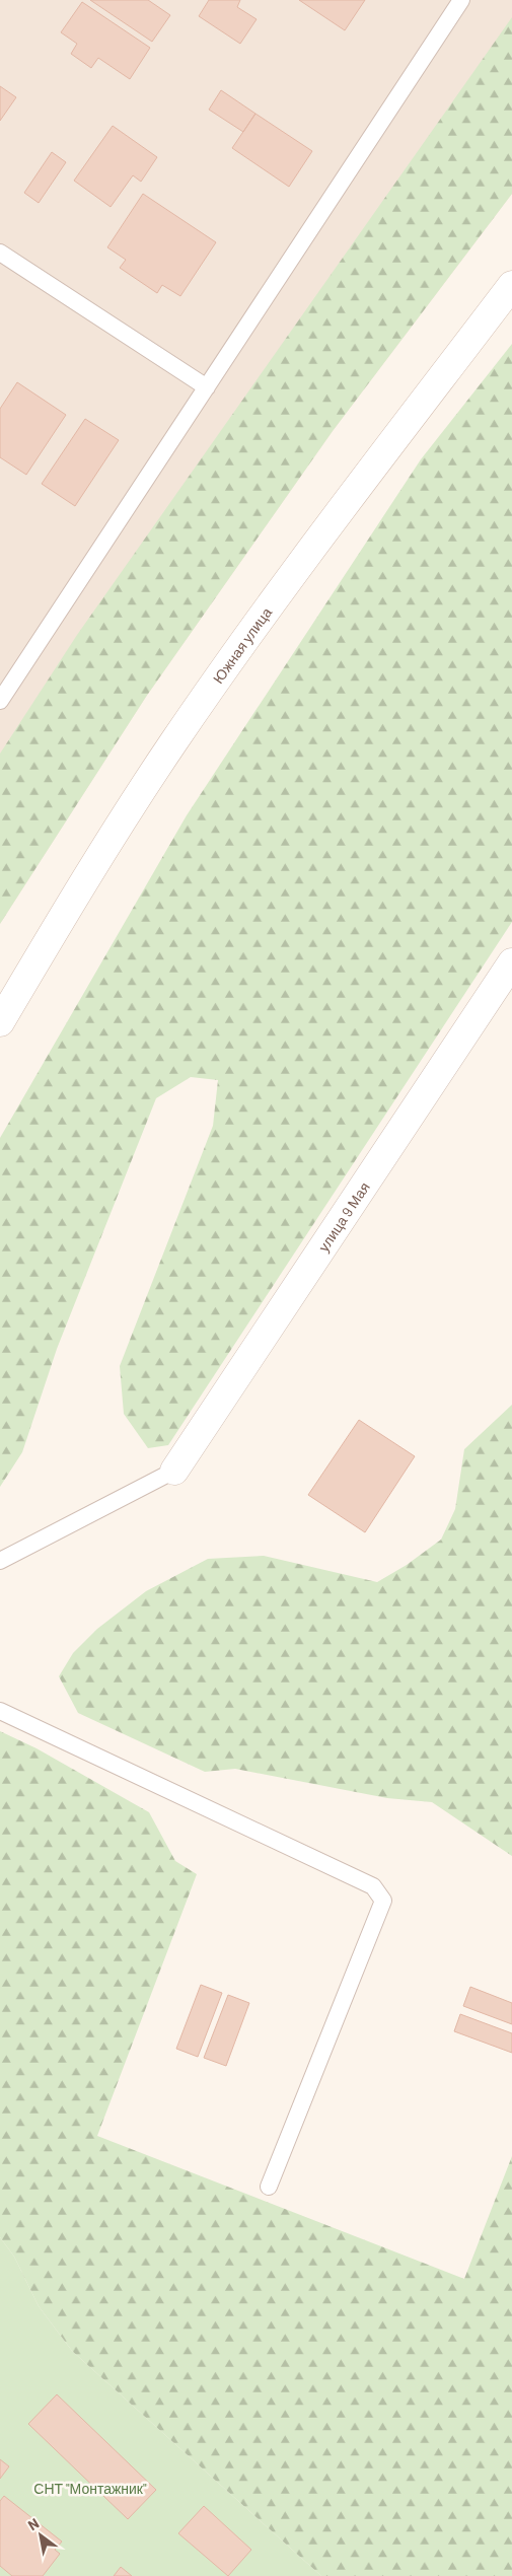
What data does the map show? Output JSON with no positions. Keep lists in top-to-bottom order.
{
  "streets": {
    "main road": ["Южная улица", "улица 9 Мая"]
  },
  "parks": ["СНТ \"Монтажник\""],
  "north": "top left"
}
